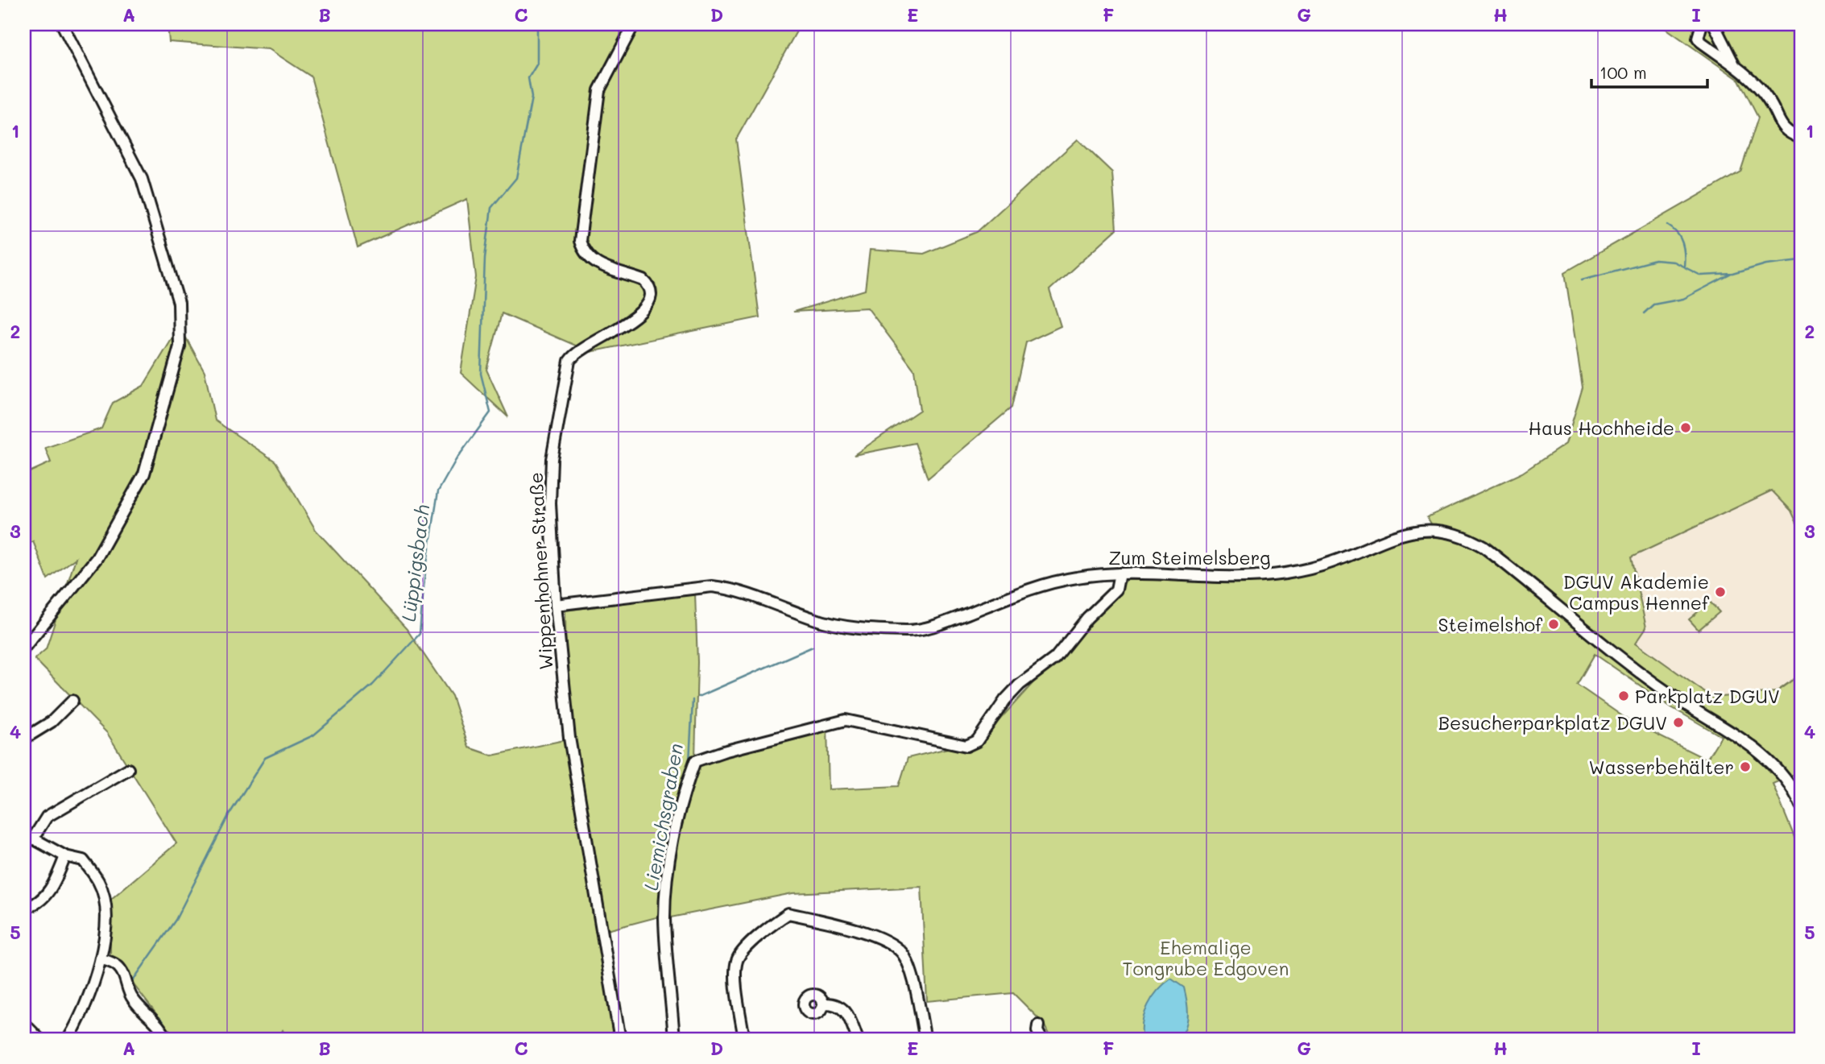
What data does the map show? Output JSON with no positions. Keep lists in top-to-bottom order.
{
  "streets": {
    "street": ["Zum Steimelsberg", "Wippenhohner Straße"]
  },
  "crossings": [
    ["Zum Steimelsberg", "Wippenhohner Straße"]
  ],
  "water": ["Lüppigsbach", "Liemichsgraben"],
  "parks": ["Ehemalige Tongrube Edgoven"],
  "places": [
    "Haus Hochheide",
    "DGUV Akademie Campus Hennef",
    "Steimelshof",
    "Parkplatz DGUV",
    "Besucherparkplatz DGUV",
    "Wasserbehälter"
  ],
  "scale_bar": "100 m",
  "grid": {
    "columns": [
      "A",
      "B",
      "C",
      "D",
      "E",
      "F",
      "G",
      "H",
      "I"
    ],
    "rows": [
      "1",
      "2",
      "3",
      "4",
      "5"
    ]
  }
}
